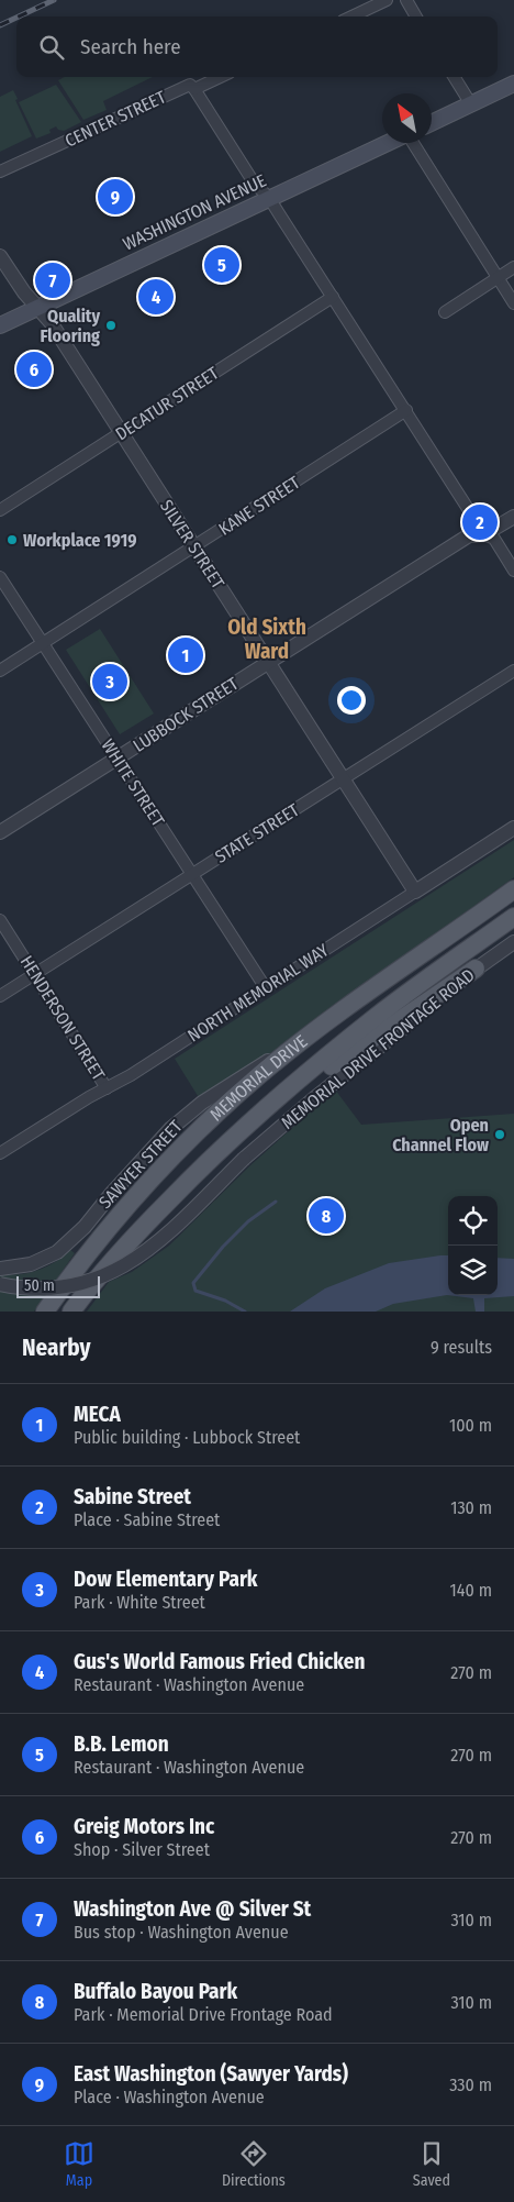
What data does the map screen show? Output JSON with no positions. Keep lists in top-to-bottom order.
{
  "streets": {
    "main road": ["WASHINGTON AVENUE", "MEMORIAL DRIVE"],
    "street": [
      "CENTER STREET",
      "DECATUR STREET",
      "KANE STREET",
      "SILVER STREET",
      "LUBBOCK STREET",
      "WHITE STREET",
      "STATE STREET",
      "NORTH MEMORIAL WAY",
      "HENDERSON STREET",
      "MEMORIAL DRIVE FRONTAGE ROAD",
      "SAWYER STREET"
    ]
  },
  "crossings": [
    ["WASHINGTON AVENUE", "SILVER STREET"],
    ["DECATUR STREET", "SILVER STREET"],
    ["KANE STREET", "SILVER STREET"],
    ["KANE STREET", "WHITE STREET"],
    ["SILVER STREET", "LUBBOCK STREET"],
    ["SILVER STREET", "STATE STREET"],
    ["SILVER STREET", "NORTH MEMORIAL WAY"],
    ["LUBBOCK STREET", "WHITE STREET"],
    ["WHITE STREET", "STATE STREET"],
    ["WHITE STREET", "NORTH MEMORIAL WAY"],
    ["STATE STREET", "HENDERSON STREET"],
    ["NORTH MEMORIAL WAY", "HENDERSON STREET"],
    ["MEMORIAL DRIVE", "SAWYER STREET"]
  ],
  "districts": ["Old Sixth Ward"],
  "places": ["Quality Flooring", "Workplace 1919", "Open Channel Flow"],
  "scale_bar": "50 m",
  "north": "top left",
  "page": {
    "search": "Search here",
    "pins": [
      "9",
      "5",
      "7",
      "4",
      "6",
      "2",
      "1",
      "3",
      "8"
    ],
    "scale": "50 m",
    "heading": ["Nearby", "9 results"],
    "list": [
      {
        "mark": "1",
        "name": "MECA",
        "note": "Public building · Lubbock Street",
        "value": "100 m"
      },
      {
        "mark": "2",
        "name": "Sabine Street",
        "note": "Place · Sabine Street",
        "value": "130 m"
      },
      {
        "mark": "3",
        "name": "Dow Elementary Park",
        "note": "Park · White Street",
        "value": "140 m"
      },
      {
        "mark": "4",
        "name": "Gus's World Famous Fried Chicken",
        "note": "Restaurant · Washington Avenue",
        "value": "270 m"
      },
      {
        "mark": "5",
        "name": "B.B. Lemon",
        "note": "Restaurant · Washington Avenue",
        "value": "270 m"
      },
      {
        "mark": "6",
        "name": "Greig Motors Inc",
        "note": "Shop · Silver Street",
        "value": "270 m"
      },
      {
        "mark": "7",
        "name": "Washington Ave @ Silver St",
        "note": "Bus stop · Washington Avenue",
        "value": "310 m"
      },
      {
        "mark": "8",
        "name": "Buffalo Bayou Park",
        "note": "Park · Memorial Drive Frontage Road",
        "value": "310 m"
      },
      {
        "mark": "9",
        "name": "East Washington (Sawyer Yards)",
        "note": "Place · Washington Avenue",
        "value": "330 m"
      }
    ],
    "nav": ["Map", "Directions", "Saved"]
  }
}
